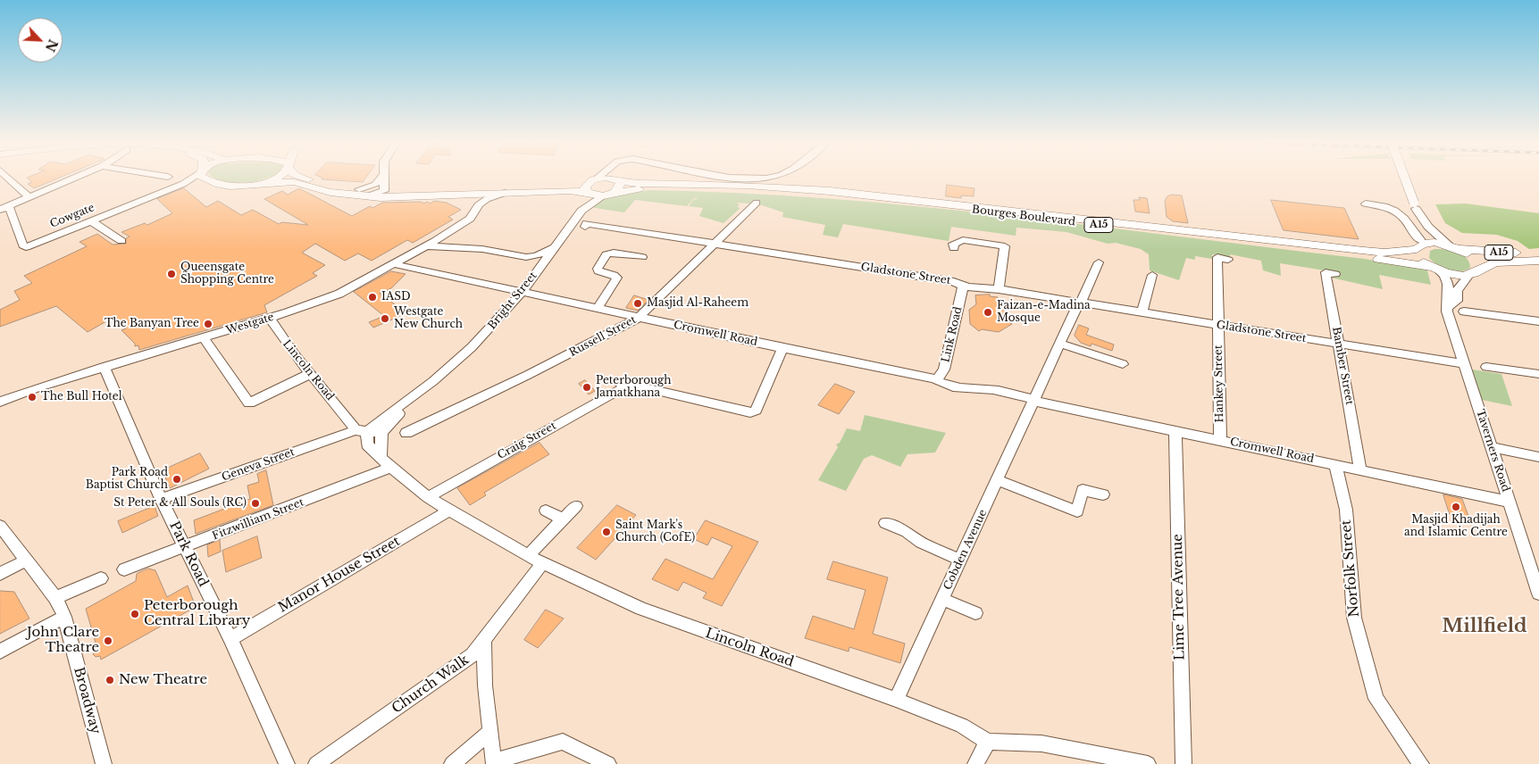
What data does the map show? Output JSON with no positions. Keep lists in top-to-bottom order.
{
  "streets": {
    "main road": ["Bourges Boulevard", "A15"],
    "street": [
      "Cowgate",
      "Gladstone Street",
      "Bright Street",
      "Westgate",
      "Cromwell Road",
      "Link Road",
      "Russell Street",
      "Bamber Street",
      "Lincoln Road",
      "Hankey Street",
      "Craig Street",
      "Taverners Road",
      "Geneva Street",
      "Fitzwilliam Street",
      "Cobden Avenue",
      "Park Road",
      "Norfolk Street",
      "Manor House Street",
      "Lime Tree Avenue",
      "Church Walk",
      "Broadway"
    ]
  },
  "crossings": [
    ["Bourges Boulevard", "A15"],
    ["Bourges Boulevard", "Taverners Road"],
    ["A15", "Bright Street"],
    ["A15", "Westgate"],
    ["A15", "Taverners Road"],
    ["Gladstone Street", "Link Road"],
    ["Gladstone Street", "Russell Street"],
    ["Gladstone Street", "Bamber Street"],
    ["Gladstone Street", "Hankey Street"],
    ["Gladstone Street", "Taverners Road"],
    ["Gladstone Street", "Cobden Avenue"],
    ["Bright Street", "Cromwell Road"],
    ["Bright Street", "Lincoln Road"],
    ["Bright Street", "Geneva Street"],
    ["Westgate", "Cromwell Road"],
    ["Westgate", "Lincoln Road"],
    ["Westgate", "Park Road"],
    ["Cromwell Road", "Link Road"],
    ["Cromwell Road", "Russell Street"],
    ["Cromwell Road", "Bamber Street"],
    ["Cromwell Road", "Hankey Street"],
    ["Cromwell Road", "Craig Street"],
    ["Cromwell Road", "Taverners Road"],
    ["Cromwell Road", "Cobden Avenue"],
    ["Cromwell Road", "Norfolk Street"],
    ["Cromwell Road", "Lime Tree Avenue"],
    ["Lincoln Road", "Craig Street"],
    ["Lincoln Road", "Geneva Street"],
    ["Lincoln Road", "Fitzwilliam Street"],
    ["Lincoln Road", "Cobden Avenue"],
    ["Lincoln Road", "Manor House Street"],
    ["Lincoln Road", "Church Walk"],
    ["Geneva Street", "Park Road"],
    ["Fitzwilliam Street", "Park Road"],
    ["Park Road", "Manor House Street"]
  ],
  "districts": ["Millfield"],
  "places": [
    "Queensgate Shopping Centre",
    "IASD",
    "Masjid Al-Raheem",
    "Faizan-e-Madina Mosque",
    "Westgate New Church",
    "The Banyan Tree",
    "Peterborough Jamatkhana",
    "The Bull Hotel",
    "Park Road Baptist Church",
    "St Peter & All Souls (RC)",
    "Masjid Khadijah and Islamic Centre",
    "Saint Mark's Church (CofE)",
    "Peterborough Central Library",
    "John Clare Theatre",
    "New Theatre"
  ],
  "north": "bottom right"
}
